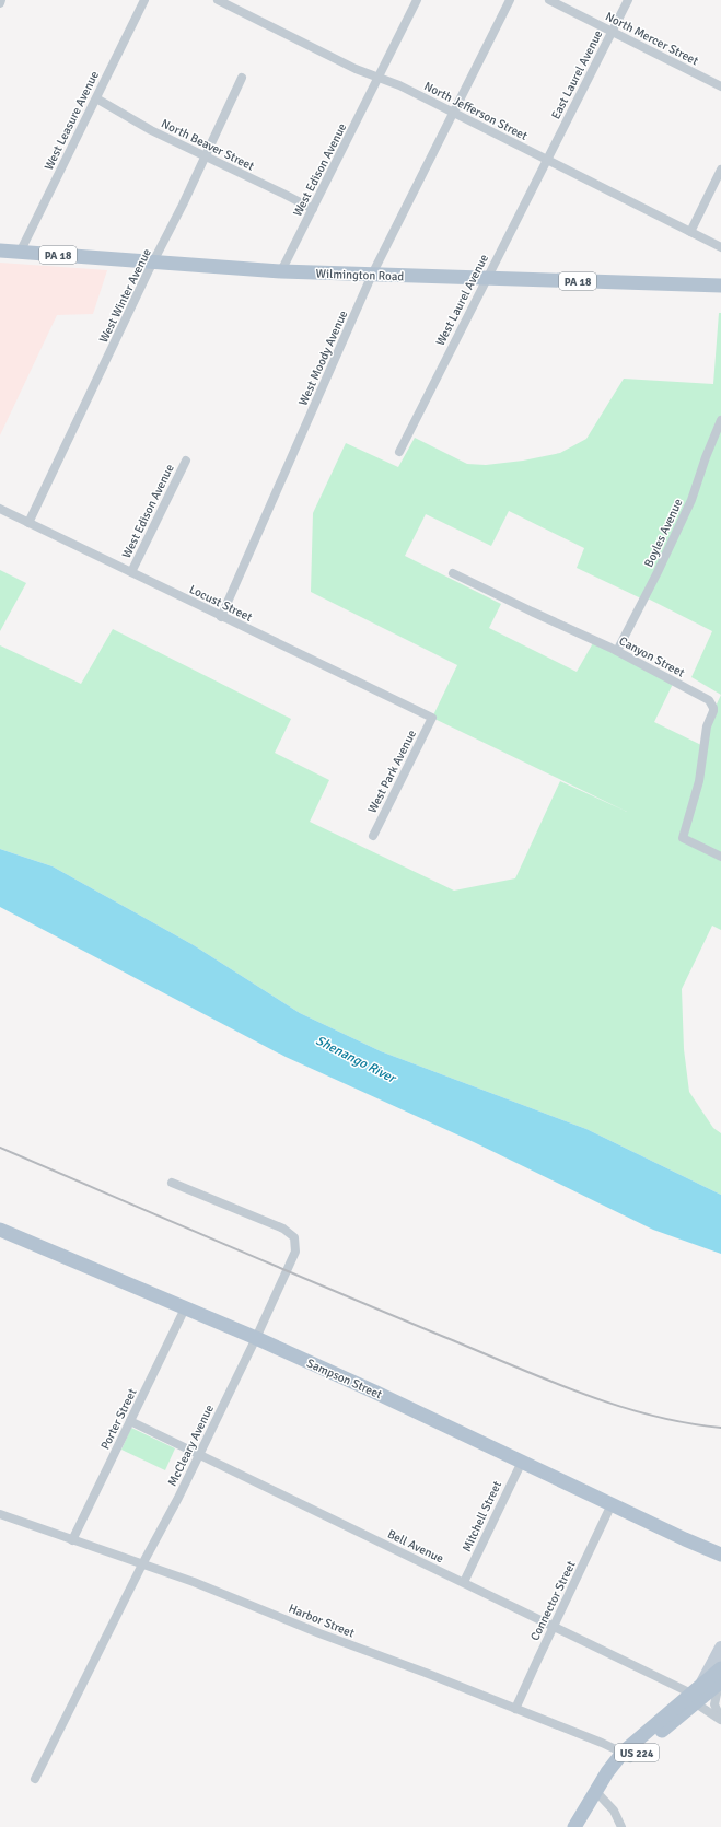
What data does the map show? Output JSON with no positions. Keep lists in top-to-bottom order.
{
  "streets": {
    "main road": [
      "PA 18",
      "Wilmington Road",
      "Sampson Street",
      "US 224"
    ],
    "street": [
      "North Mercer Street",
      "East Laurel Avenue",
      "North Jefferson Street",
      "West Leasure Avenue",
      "North Beaver Street",
      "West Edison Avenue",
      "West Winter Avenue",
      "West Laurel Avenue",
      "West Moody Avenue",
      "Boyles Avenue",
      "Locust Street",
      "Canyon Street",
      "West Park Avenue",
      "Porter Street",
      "McCleary Avenue",
      "Mitchell Street",
      "Bell Avenue",
      "Connector Street",
      "Harbor Street"
    ]
  },
  "crossings": [
    ["North Mercer Street", "East Laurel Avenue"],
    ["East Laurel Avenue", "North Jefferson Street"],
    ["East Laurel Avenue", "West Laurel Avenue"],
    ["North Jefferson Street", "West Edison Avenue"],
    ["North Jefferson Street", "West Laurel Avenue"],
    ["North Jefferson Street", "West Moody Avenue"],
    ["West Leasure Avenue", "North Beaver Street"],
    ["West Leasure Avenue", "Wilmington Road"],
    ["North Beaver Street", "West Edison Avenue"],
    ["North Beaver Street", "West Winter Avenue"],
    ["West Edison Avenue", "Wilmington Road"],
    ["West Edison Avenue", "Locust Street"],
    ["Wilmington Road", "West Winter Avenue"],
    ["Wilmington Road", "West Laurel Avenue"],
    ["Wilmington Road", "West Moody Avenue"],
    ["West Winter Avenue", "Locust Street"],
    ["West Moody Avenue", "Locust Street"],
    ["Boyles Avenue", "Canyon Street"],
    ["Locust Street", "West Park Avenue"],
    ["Sampson Street", "Porter Street"],
    ["Sampson Street", "McCleary Avenue"],
    ["Sampson Street", "Mitchell Street"],
    ["Sampson Street", "Connector Street"],
    ["Porter Street", "Bell Avenue"],
    ["Porter Street", "Harbor Street"],
    ["McCleary Avenue", "Bell Avenue"],
    ["McCleary Avenue", "Harbor Street"],
    ["Mitchell Street", "Bell Avenue"],
    ["Bell Avenue", "Connector Street"],
    ["Bell Avenue", "US 224"],
    ["Connector Street", "Harbor Street"],
    ["Harbor Street", "US 224"]
  ],
  "water": ["Shenango River"]
}
